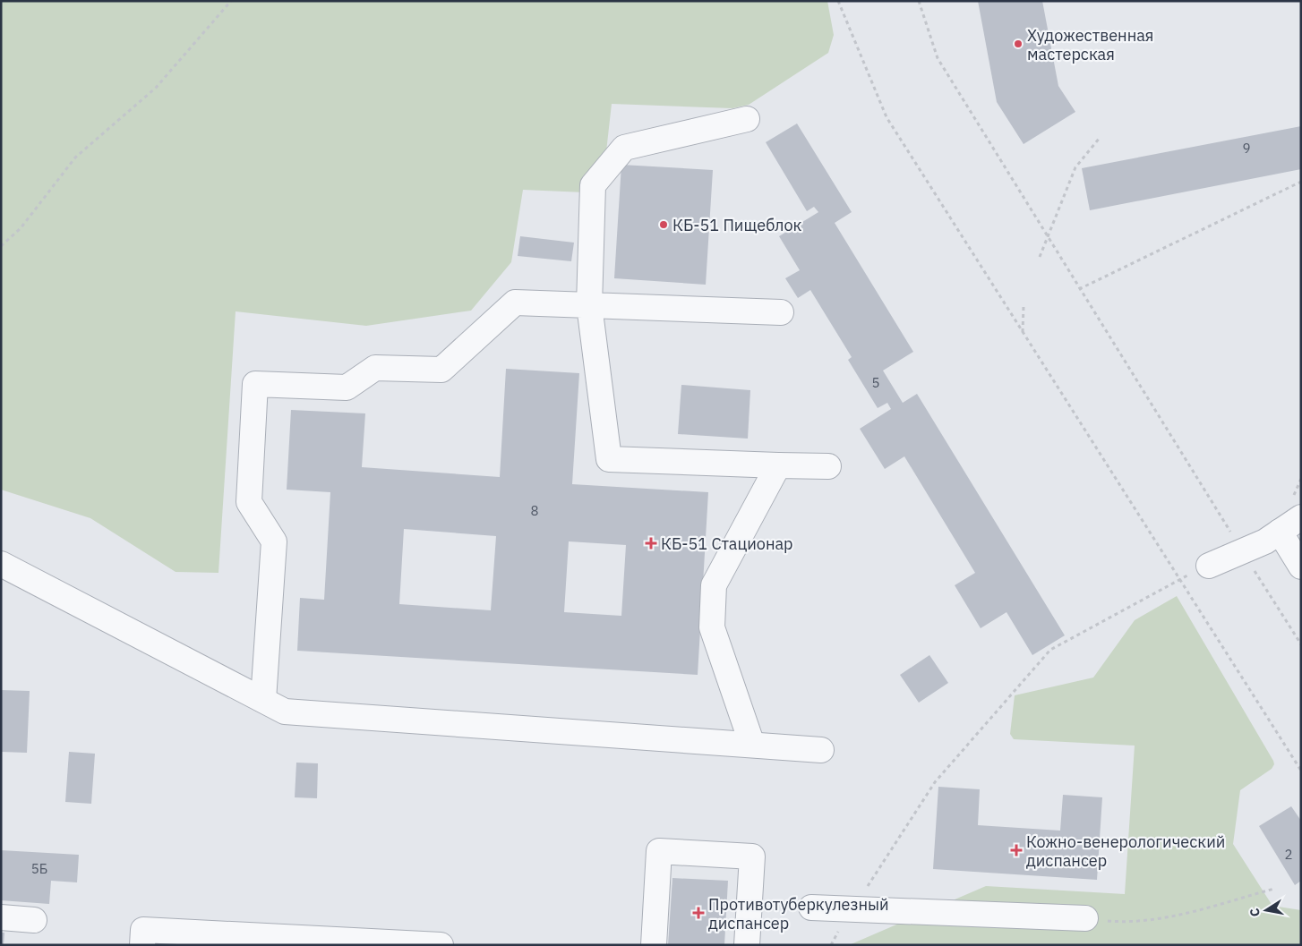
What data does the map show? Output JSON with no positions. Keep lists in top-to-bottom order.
{
  "places": {
    "other": ["Художественная мастерская", "КБ-51 Пищеблок"],
    "health": ["КБ-51 Стационар", "Кожно-венерологический диспансер", "Противотуберкулезный диспансер"]
  },
  "house_numbers": [
    "9",
    "5",
    "8",
    "2",
    "5Б"
  ],
  "north": "left"
}
